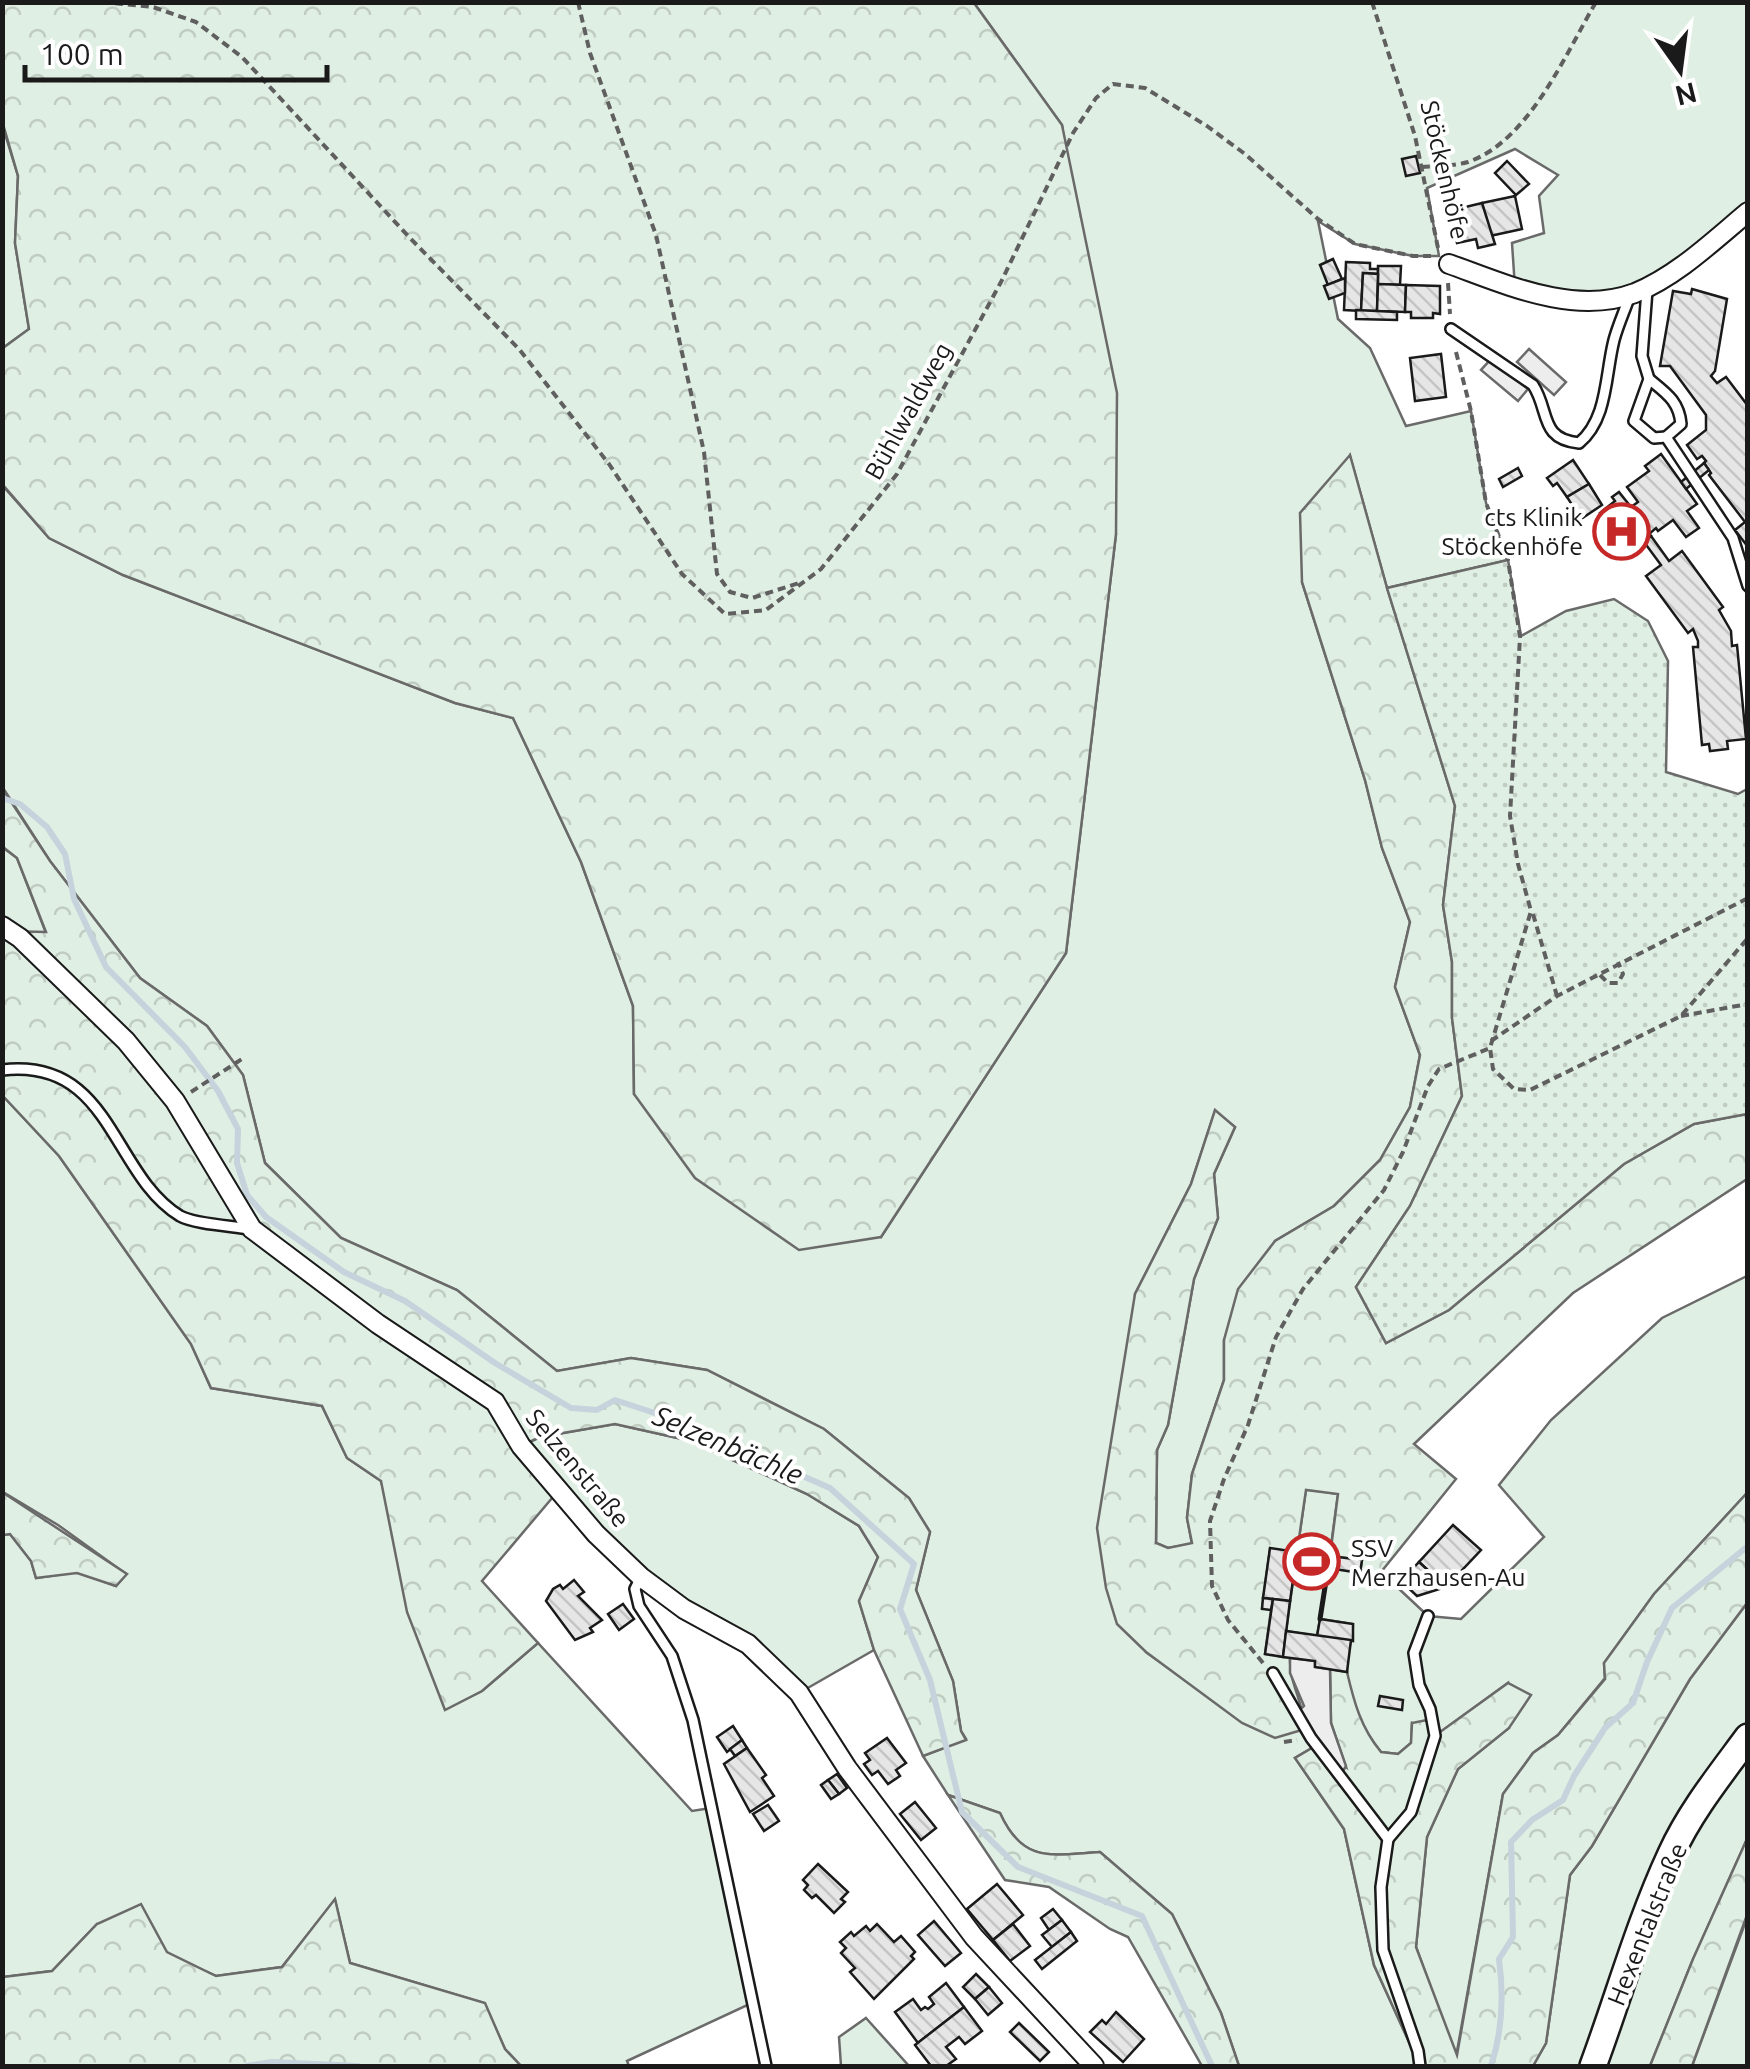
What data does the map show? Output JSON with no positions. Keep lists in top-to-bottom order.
{
  "streets": {
    "main road": ["Hexentalstraße"],
    "street": ["Stöckenhöfe", "Selzenstraße"],
    "path": ["Bühlwaldweg"]
  },
  "crossings": [
    ["Stöckenhöfe", "Bühlwaldweg"]
  ],
  "water": ["Selzenbächle"],
  "places": {
    "hospital": ["cts Klinik Stöckenhöfe"],
    "sports": ["SSV Merzhausen-Au"]
  },
  "scale_bar": "100 m",
  "north": "bottom"
}
